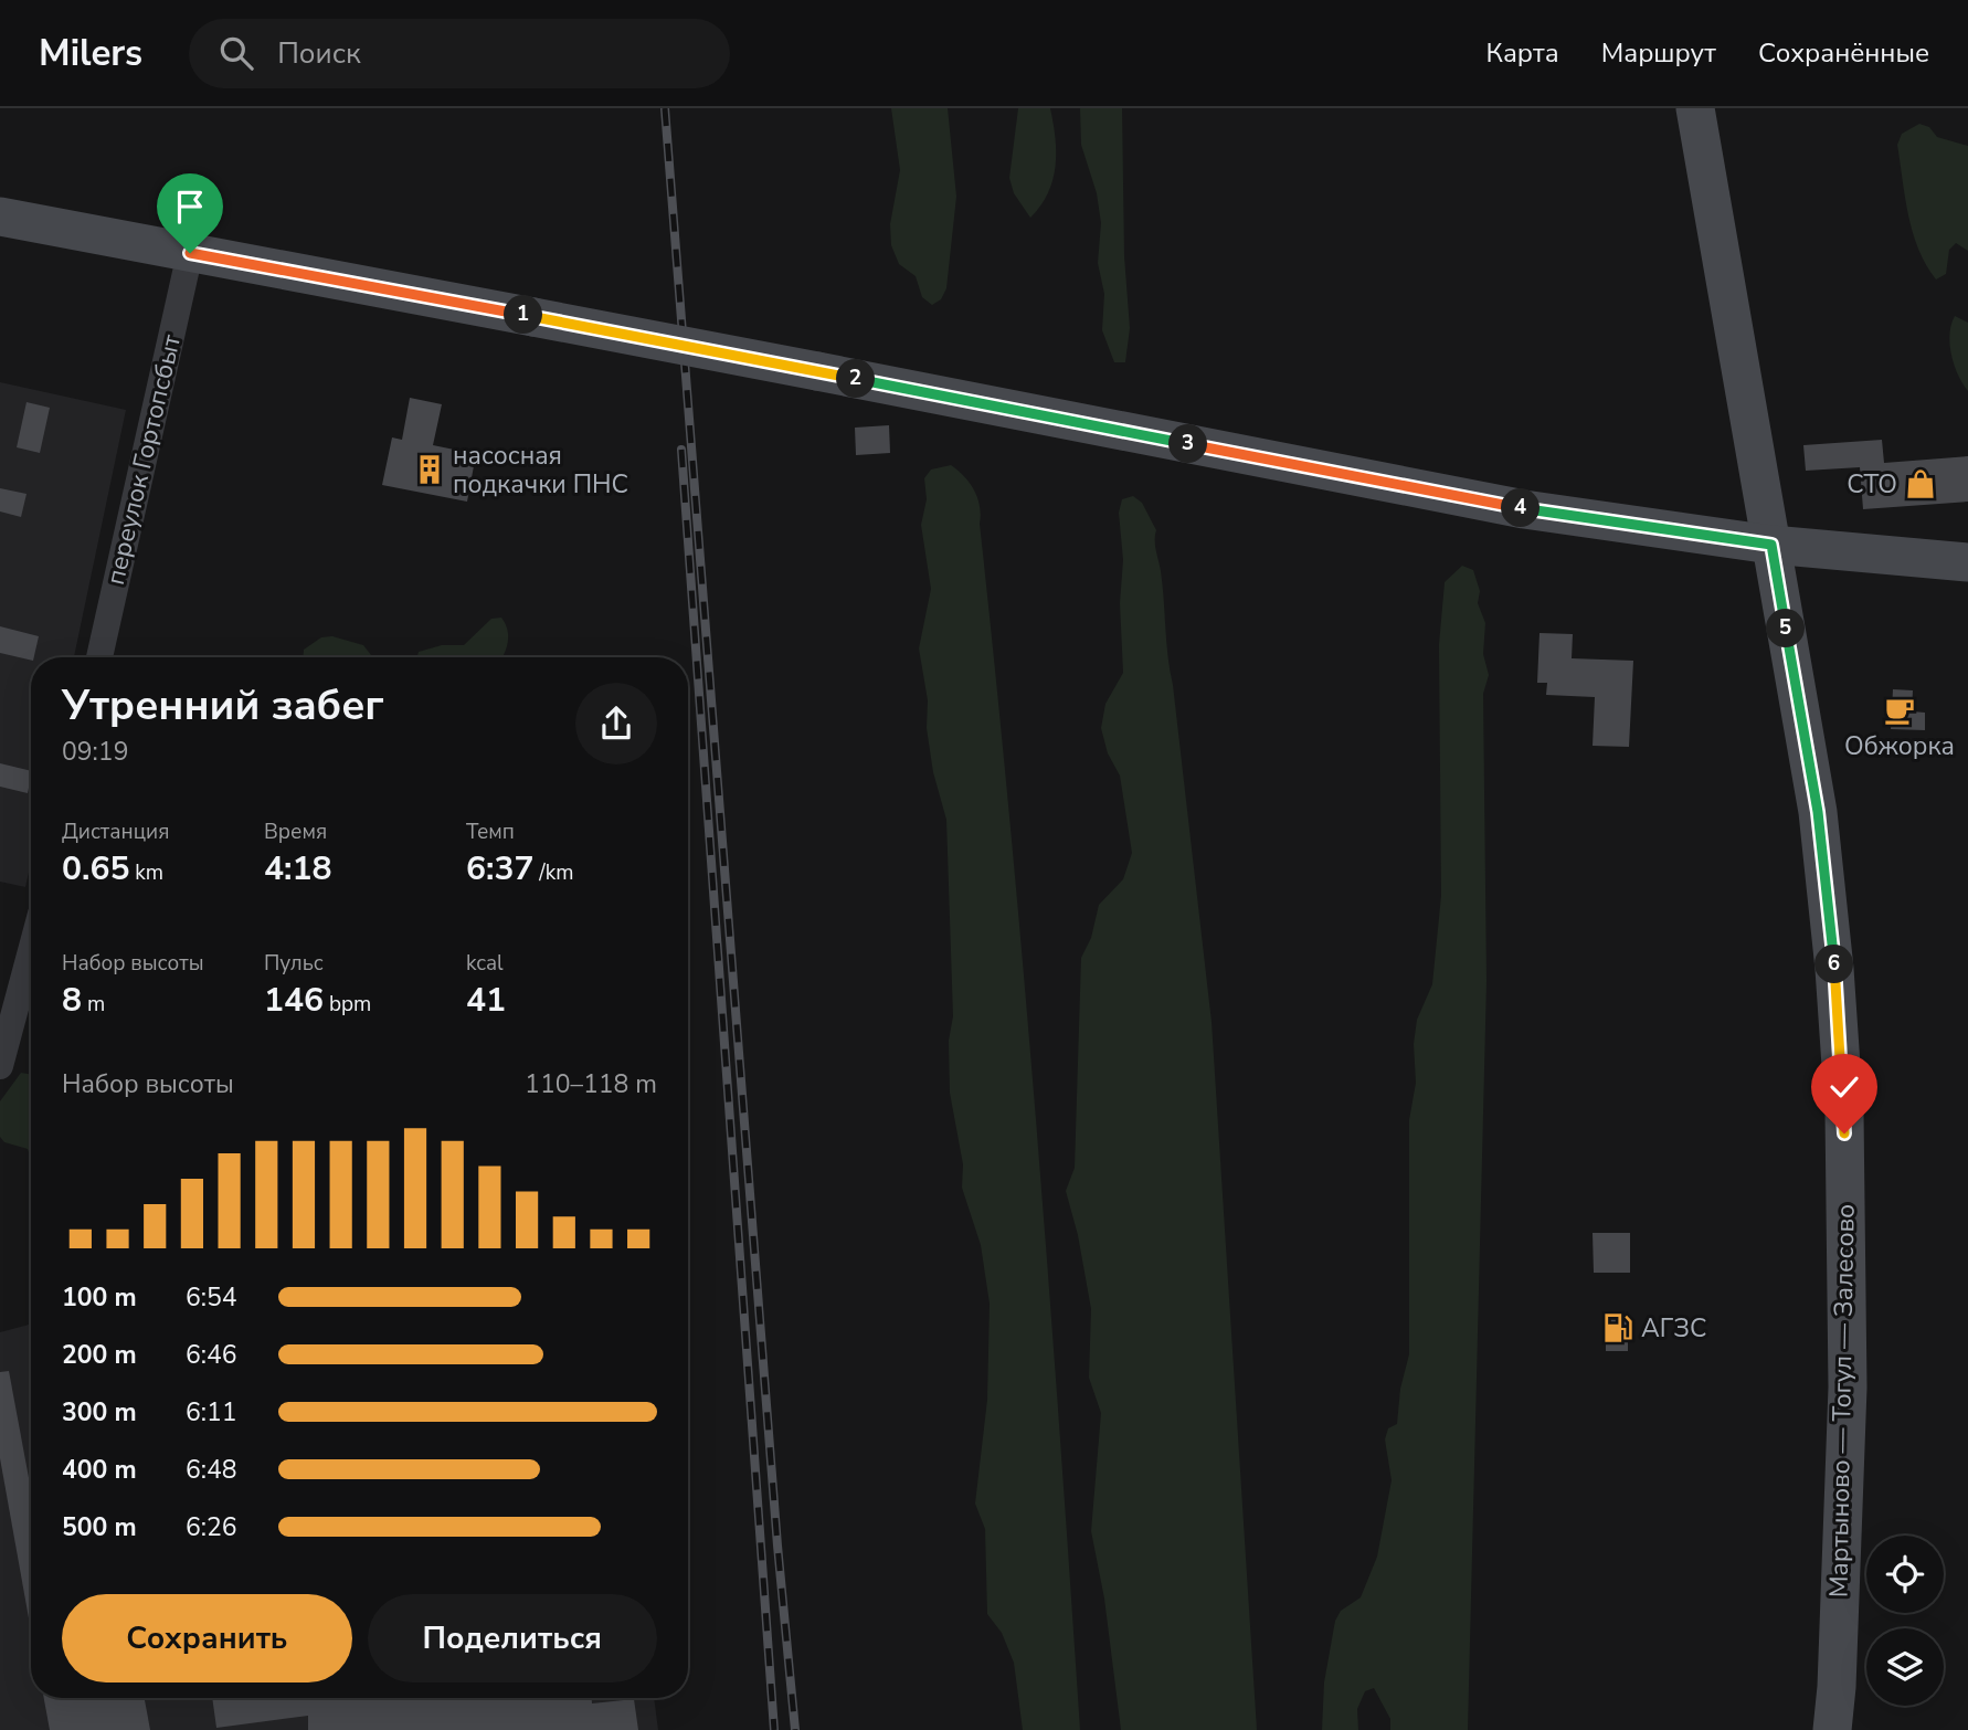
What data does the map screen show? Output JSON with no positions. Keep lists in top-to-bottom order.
{
  "streets": {
    "street": ["переулок Гортопсбыт", "Мартыново — Тогул — Залесово"]
  },
  "places": {
    "building": ["насосная подкачки ПНС"],
    "shop": ["СТО"],
    "cafe": ["Обжорка"],
    "fuel station": ["АГЗС"]
  },
  "page": {
    "header": "Milers",
    "search": "Поиск",
    "nav": ["Карта", "Маршрут", "Сохранённые"],
    "pins": [
      "1",
      "2",
      "3",
      "4",
      "5",
      "6"
    ],
    "heading": ["Утренний забег", "09:19"],
    "stats": [
      ["Дистанция", "0.65 km"],
      ["Время", "4:18"],
      ["Темп", "6:37 /km"],
      ["Набор высоты", "8 m"],
      ["Пульс", "146 bpm"],
      ["kcal", "41"]
    ],
    "chart": ["Набор высоты", "110–118 m"],
    "list": [
      {
        "name": "100 m",
        "note": "6:54"
      },
      {
        "name": "200 m",
        "note": "6:46"
      },
      {
        "name": "300 m",
        "note": "6:11"
      },
      {
        "name": "400 m",
        "note": "6:48"
      },
      {
        "name": "500 m",
        "note": "6:26"
      }
    ],
    "buttons": ["Сохранить", "Поделиться"]
  }
}
